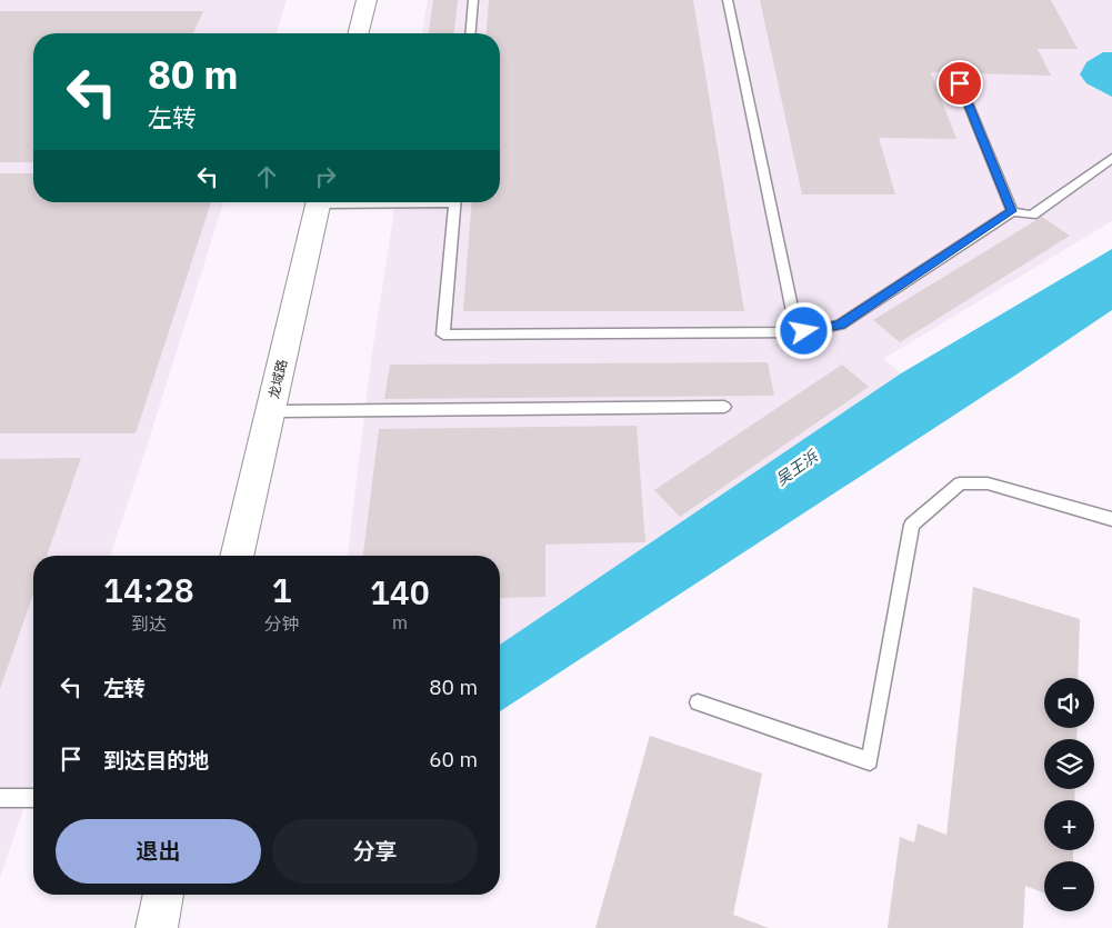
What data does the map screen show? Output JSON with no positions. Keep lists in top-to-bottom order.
{
  "streets": {
    "street": ["龙域路"]
  },
  "water": ["吴王浜"],
  "page": {
    "turn": ["80 m", "左转"],
    "eta": [
      "14:28",
      "到达",
      "1",
      "分钟",
      "140",
      "m"
    ],
    "list": [
      {
        "name": "左转",
        "value": "80 m"
      },
      {
        "name": "到达目的地",
        "value": "60 m"
      }
    ],
    "map_buttons": ["+", "−"],
    "buttons": ["退出", "分享"]
  }
}
